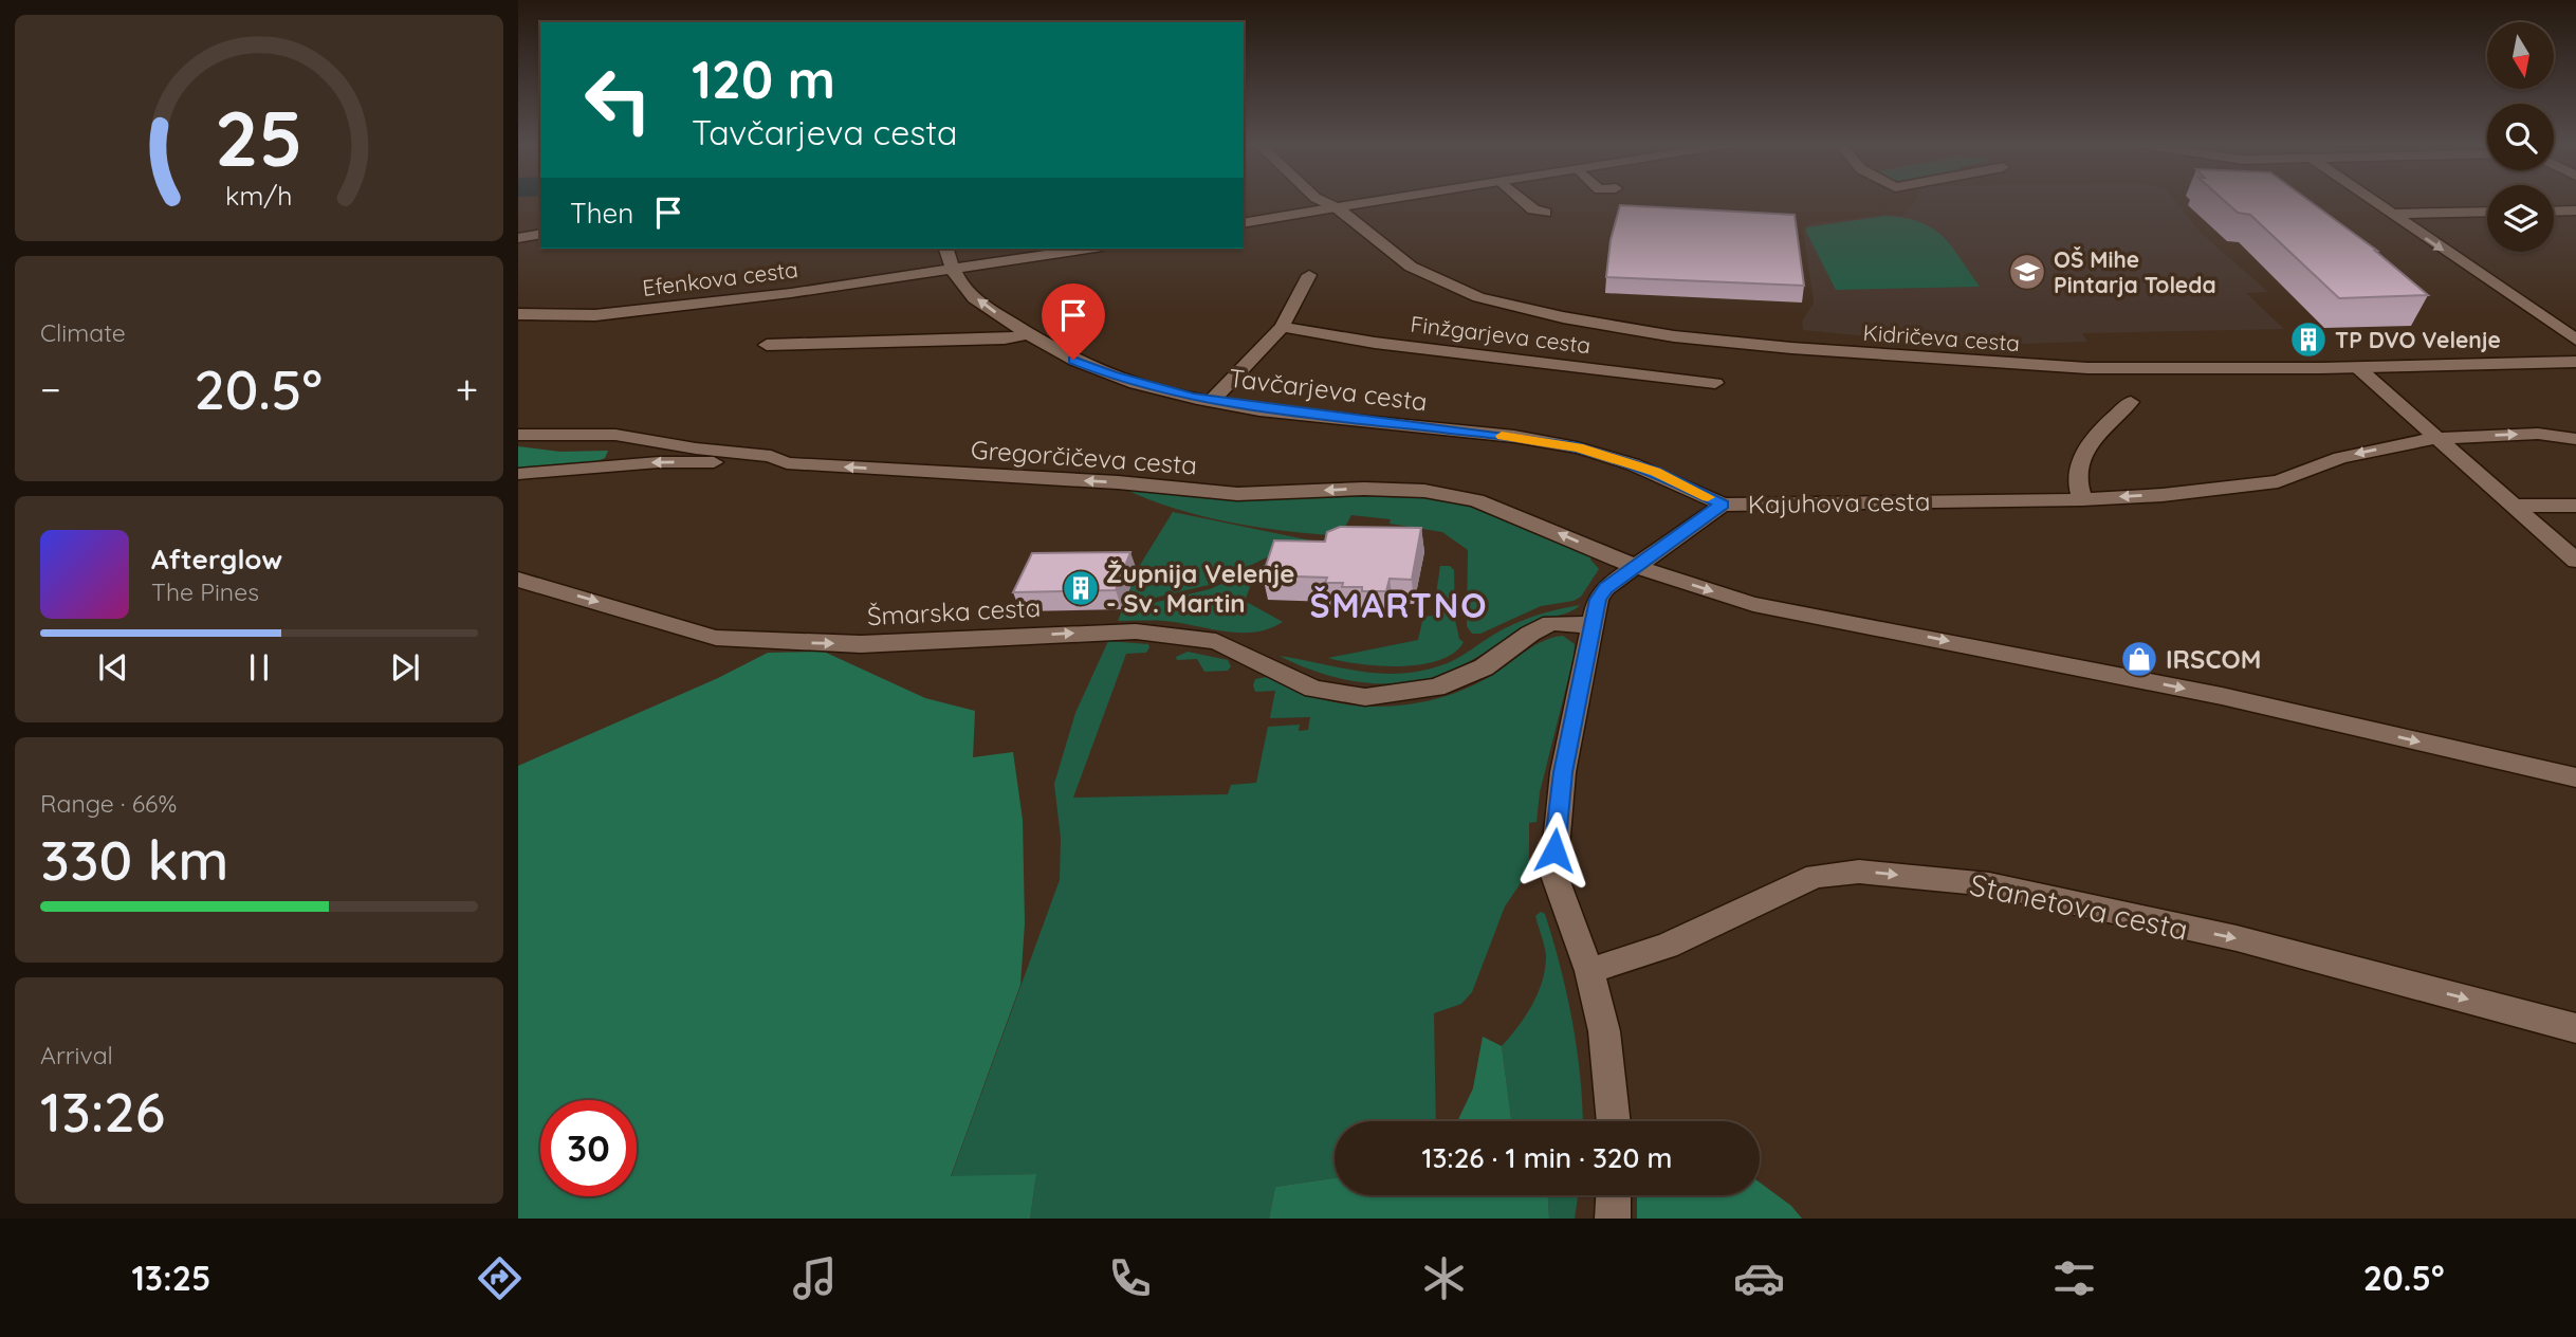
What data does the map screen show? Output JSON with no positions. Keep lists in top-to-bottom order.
{
  "streets": {
    "street": [
      "Efenkova cesta",
      "Finžgarjeva cesta",
      "Kidričeva cesta",
      "Tavčarjeva cesta",
      "Gregorčičeva cesta",
      "Kajuhova cesta",
      "Šmarska cesta",
      "Stanetova cesta"
    ]
  },
  "crossings": [
    ["Efenkova cesta", "Tavčarjeva cesta"],
    ["Tavčarjeva cesta", "Kajuhova cesta"],
    ["Gregorčičeva cesta", "Kajuhova cesta"],
    ["Kajuhova cesta", "Šmarska cesta"],
    ["Kajuhova cesta", "Stanetova cesta"]
  ],
  "one_way": ["Gregorčičeva cesta", "Šmarska cesta", "Stanetova cesta"],
  "districts": ["ŠMARTNO"],
  "places": {
    "school or university": ["OŠ Mihe Pintarja Toleda"],
    "building": ["TP DVO Velenje", "Župnija Velenje - Sv. Martin"],
    "shop": ["IRSCOM"]
  },
  "north": "bottom",
  "page": {
    "turn": ["120 m", "Tavčarjeva cesta"],
    "then": "Then",
    "tile": [
      "Climate",
      ["Range · 66%", "330 km"],
      ["Arrival", "13:26"]
    ],
    "heat": ["−", "20.5°", "+"],
    "song": ["Afterglow", "The Pines"],
    "limit": "30",
    "trip": "13:26 · 1 min · 320 m",
    "tabs": ["13:25", "20.5°"],
    "gauge": ["25", "km/h"]
  }
}
